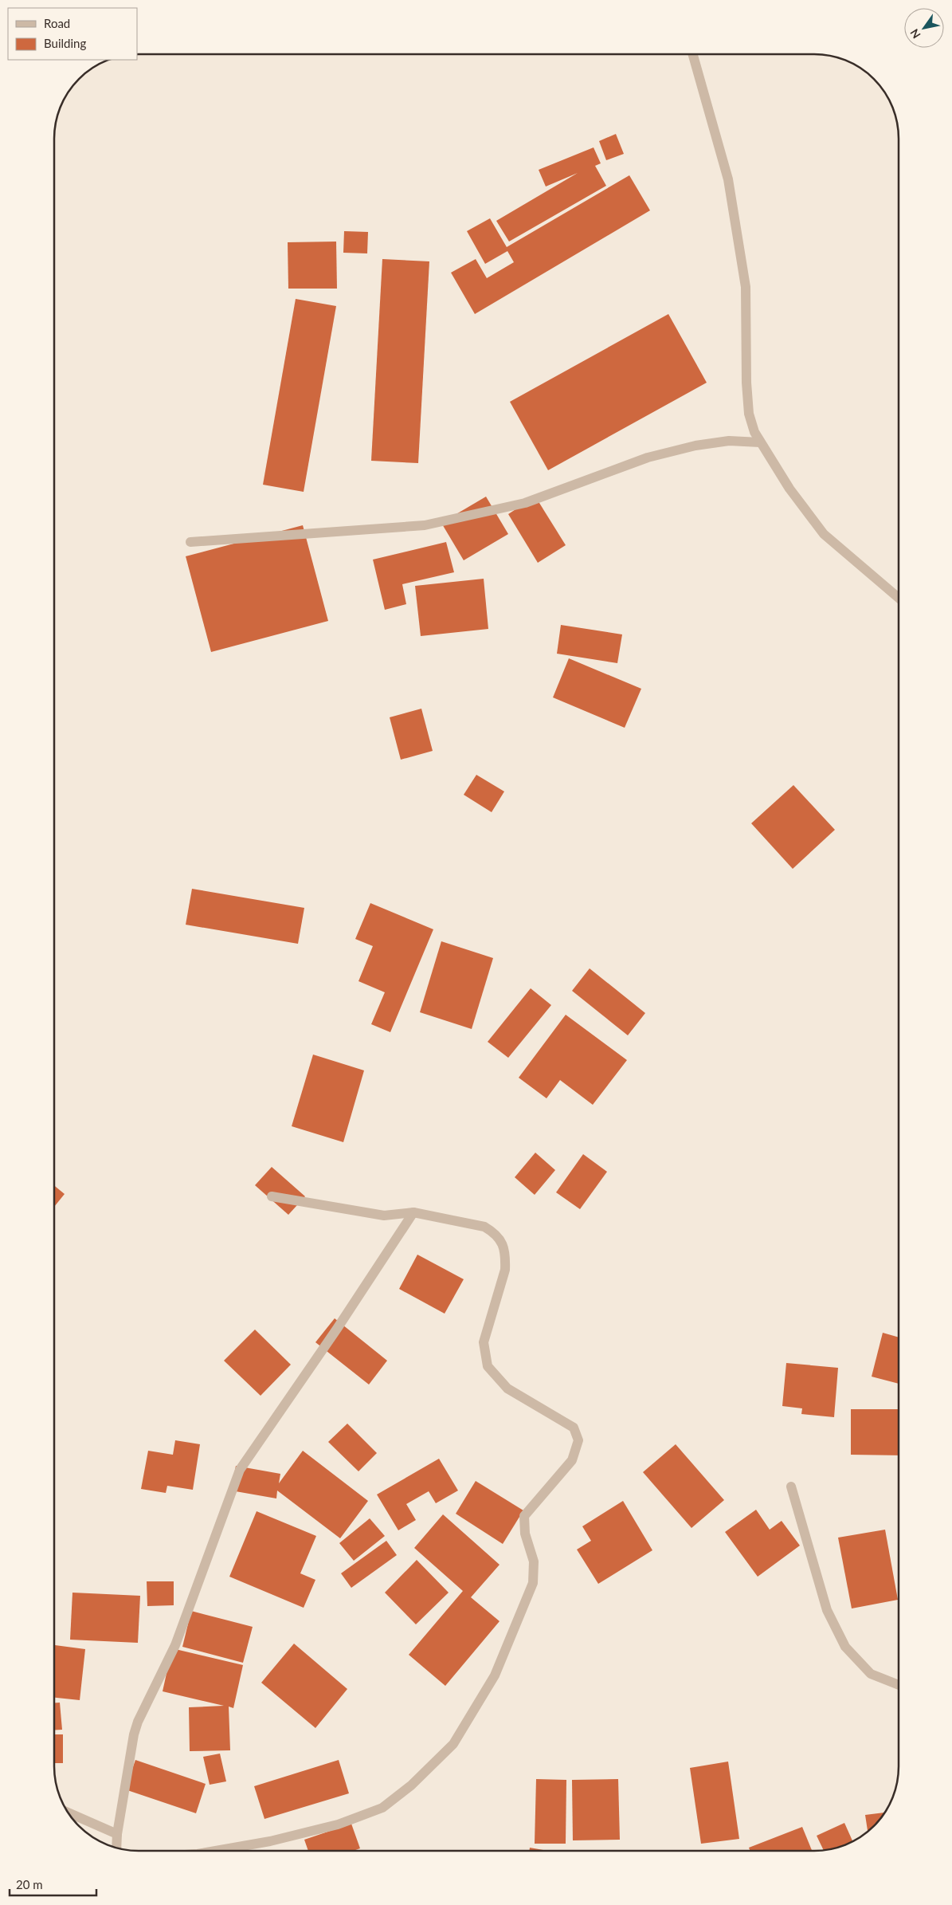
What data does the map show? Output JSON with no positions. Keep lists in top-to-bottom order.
{
  "legend": ["Road", "Building"],
  "scale_bar": "20 m",
  "north": "bottom left"
}
